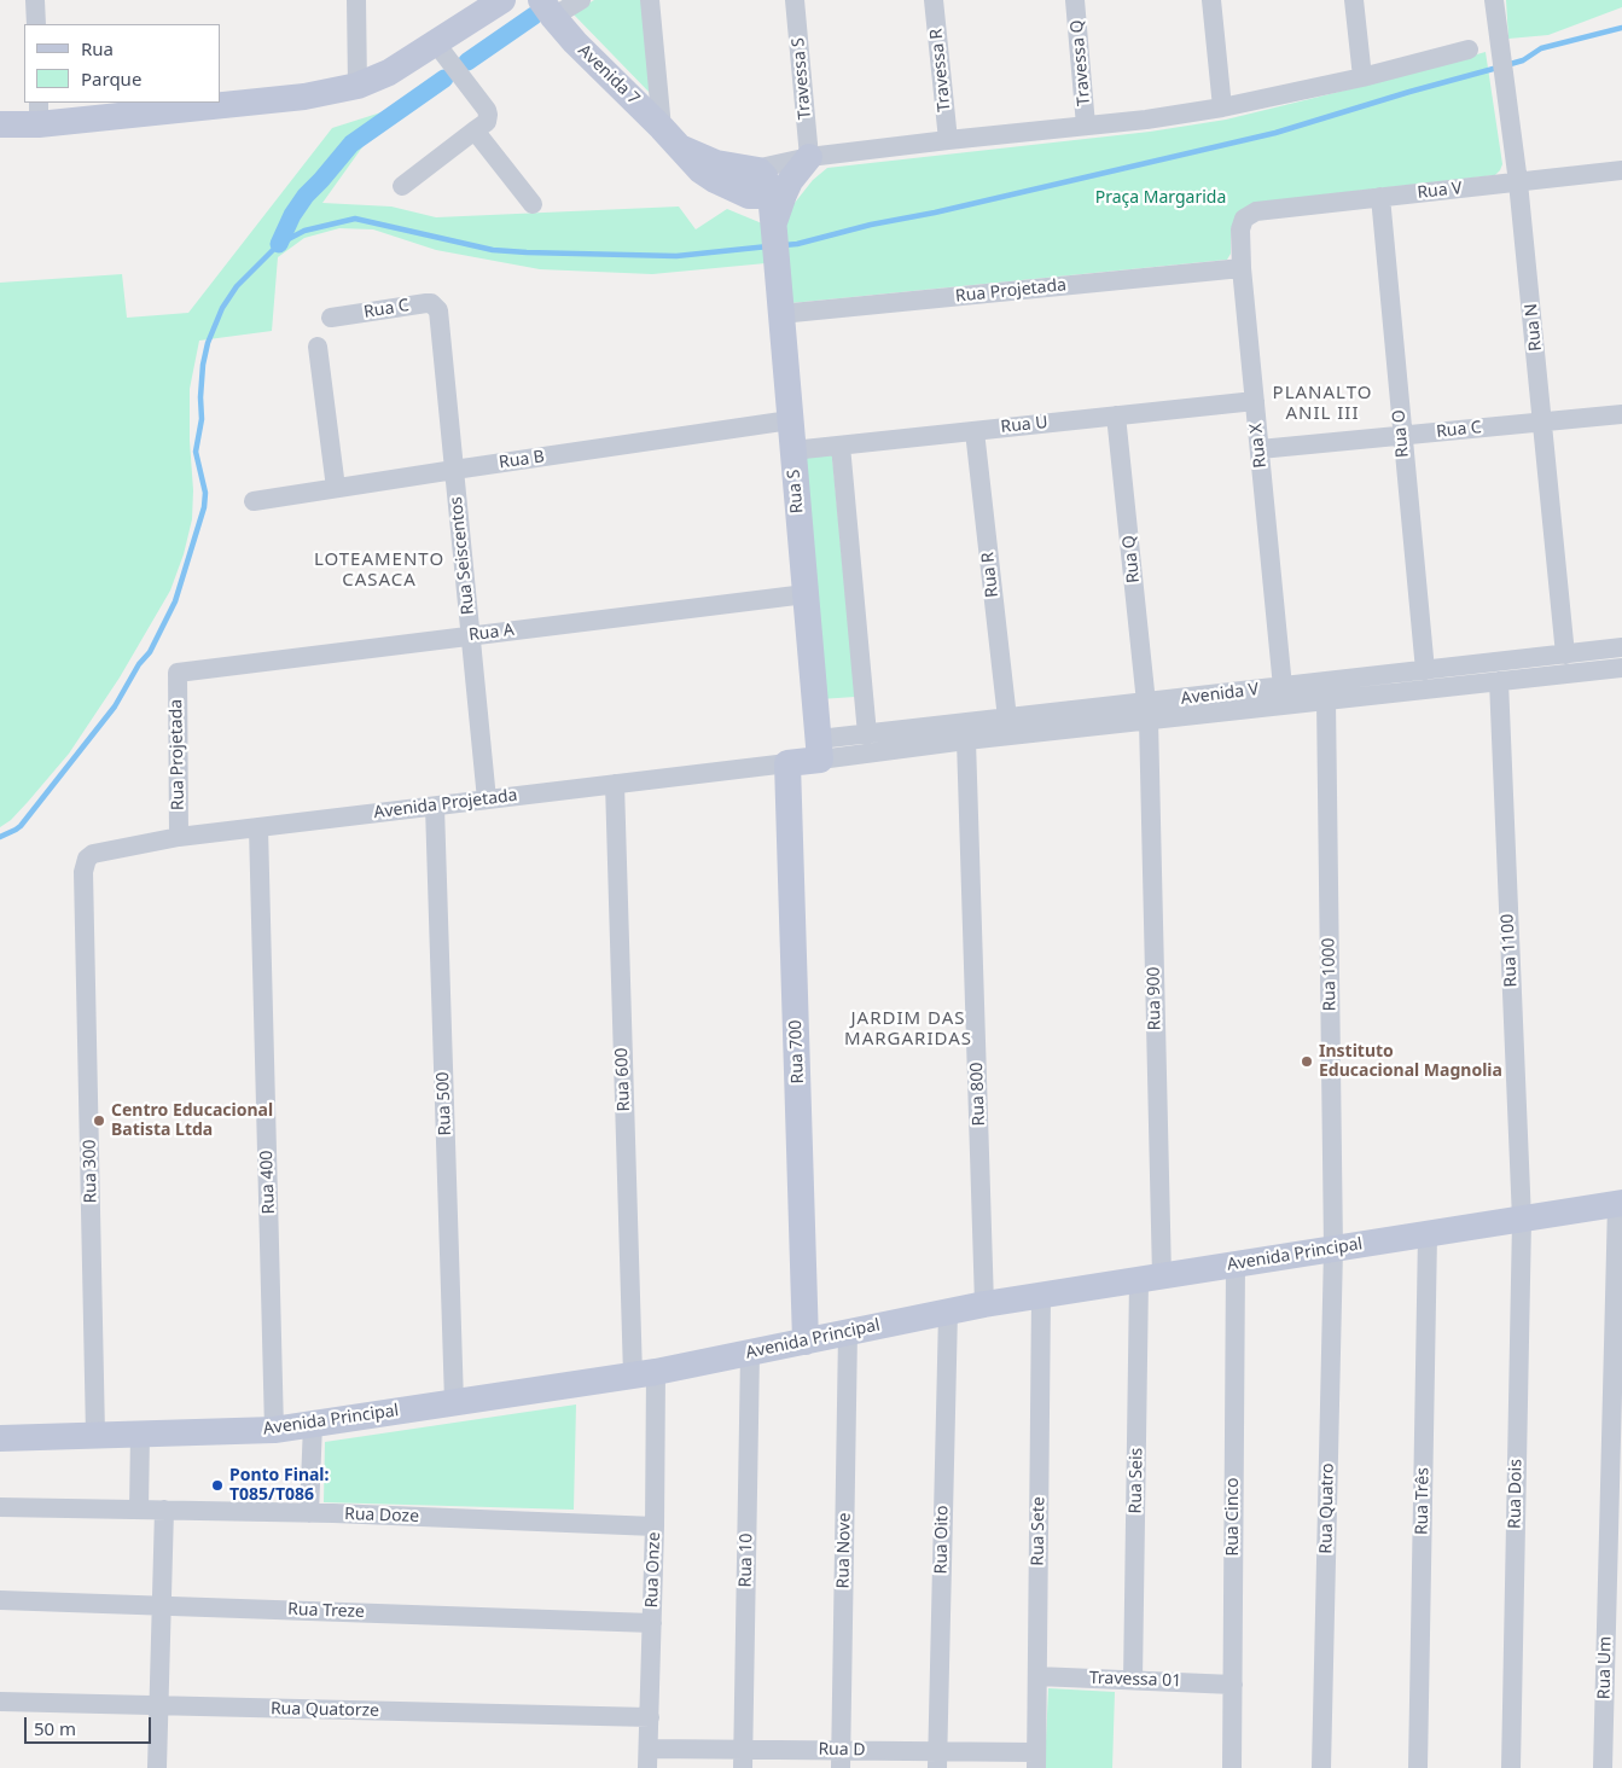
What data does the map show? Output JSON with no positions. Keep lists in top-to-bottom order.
{
  "streets": {
    "street": [
      "Travessa Q",
      "Travessa R",
      "Avenida 7",
      "Travessa S",
      "Rua V",
      "Rua Projetada",
      "Rua C",
      "Rua N",
      "Rua U",
      "Rua O",
      "Rua X",
      "Rua B",
      "Rua S",
      "Rua Seiscentos",
      "Rua Q",
      "Rua R",
      "Rua A",
      "Avenida V",
      "Avenida Projetada",
      "Rua 1100",
      "Rua 1000",
      "Rua 900",
      "Rua 700",
      "Rua 600",
      "Rua 800",
      "Rua 500",
      "Rua 300",
      "Rua 400",
      "Avenida Principal",
      "Rua Seis",
      "Rua Dois",
      "Rua Três",
      "Rua Quatro",
      "Rua Doze",
      "Rua Cinco",
      "Rua Sete",
      "Rua Oito",
      "Rua Nove",
      "Rua 10",
      "Rua Onze",
      "Rua Treze",
      "Rua Um",
      "Travessa 01",
      "Rua Quatorze",
      "Rua D"
    ]
  },
  "crossings": [
    ["Rua V", "Rua N"],
    ["Rua V", "Rua O"],
    ["Rua V", "Rua X"],
    ["Rua Projetada", "Rua X"],
    ["Rua Projetada", "Rua S"],
    ["Rua Projetada", "Rua A"],
    ["Rua Projetada", "Avenida Projetada"],
    ["Rua C", "Rua N"],
    ["Rua C", "Rua O"],
    ["Rua C", "Rua X"],
    ["Rua C", "Rua Seiscentos"],
    ["Rua N", "Avenida V"],
    ["Rua U", "Rua X"],
    ["Rua U", "Rua S"],
    ["Rua U", "Rua Q"],
    ["Rua U", "Rua R"],
    ["Rua O", "Avenida V"],
    ["Rua X", "Avenida V"],
    ["Rua B", "Rua S"],
    ["Rua B", "Rua Seiscentos"],
    ["Rua S", "Rua A"],
    ["Rua S", "Avenida V"],
    ["Rua S", "Avenida Projetada"],
    ["Rua Seiscentos", "Rua A"],
    ["Rua Seiscentos", "Avenida Projetada"],
    ["Rua Q", "Avenida V"],
    ["Rua Q", "Rua 900"],
    ["Rua R", "Avenida V"],
    ["Avenida V", "Avenida Projetada"],
    ["Avenida V", "Rua 1100"],
    ["Avenida V", "Rua 1000"],
    ["Avenida V", "Rua 900"],
    ["Avenida V", "Rua 800"],
    ["Avenida Projetada", "Rua 700"],
    ["Avenida Projetada", "Rua 600"],
    ["Avenida Projetada", "Rua 500"],
    ["Avenida Projetada", "Rua 300"],
    ["Avenida Projetada", "Rua 400"],
    ["Rua 1100", "Avenida Principal"],
    ["Rua 1100", "Rua Dois"],
    ["Rua 1000", "Avenida Principal"],
    ["Rua 1000", "Rua Quatro"],
    ["Rua 900", "Avenida Principal"],
    ["Rua 900", "Rua Seis"],
    ["Rua 700", "Avenida Principal"],
    ["Rua 600", "Avenida Principal"],
    ["Rua 600", "Rua Onze"],
    ["Rua 800", "Avenida Principal"],
    ["Rua 500", "Avenida Principal"],
    ["Rua 300", "Avenida Principal"],
    ["Rua 400", "Avenida Principal"],
    ["Avenida Principal", "Rua Seis"],
    ["Avenida Principal", "Rua Dois"],
    ["Avenida Principal", "Rua Três"],
    ["Avenida Principal", "Rua Quatro"],
    ["Avenida Principal", "Rua Cinco"],
    ["Avenida Principal", "Rua Sete"],
    ["Avenida Principal", "Rua Oito"],
    ["Avenida Principal", "Rua Nove"],
    ["Avenida Principal", "Rua 10"],
    ["Avenida Principal", "Rua Onze"],
    ["Avenida Principal", "Rua Um"],
    ["Rua Seis", "Travessa 01"],
    ["Rua Doze", "Rua Onze"],
    ["Rua Cinco", "Travessa 01"],
    ["Rua Sete", "Travessa 01"],
    ["Rua Sete", "Rua D"],
    ["Rua Oito", "Rua D"],
    ["Rua Nove", "Rua D"],
    ["Rua 10", "Rua D"],
    ["Rua Onze", "Rua Treze"],
    ["Rua Onze", "Rua Quatorze"],
    ["Rua Onze", "Rua D"]
  ],
  "districts": ["PLANALTO ANIL III", "LOTEAMENTO CASACA", "JARDIM DAS MARGARIDAS"],
  "parks": ["Praça Margarida"],
  "places": ["Instituto Educacional Magnolia", "Centro Educacional Batista Ltda", "Ponto Final: T085/T086"],
  "legend": ["Rua", "Parque"],
  "scale_bar": "50 m"
}
